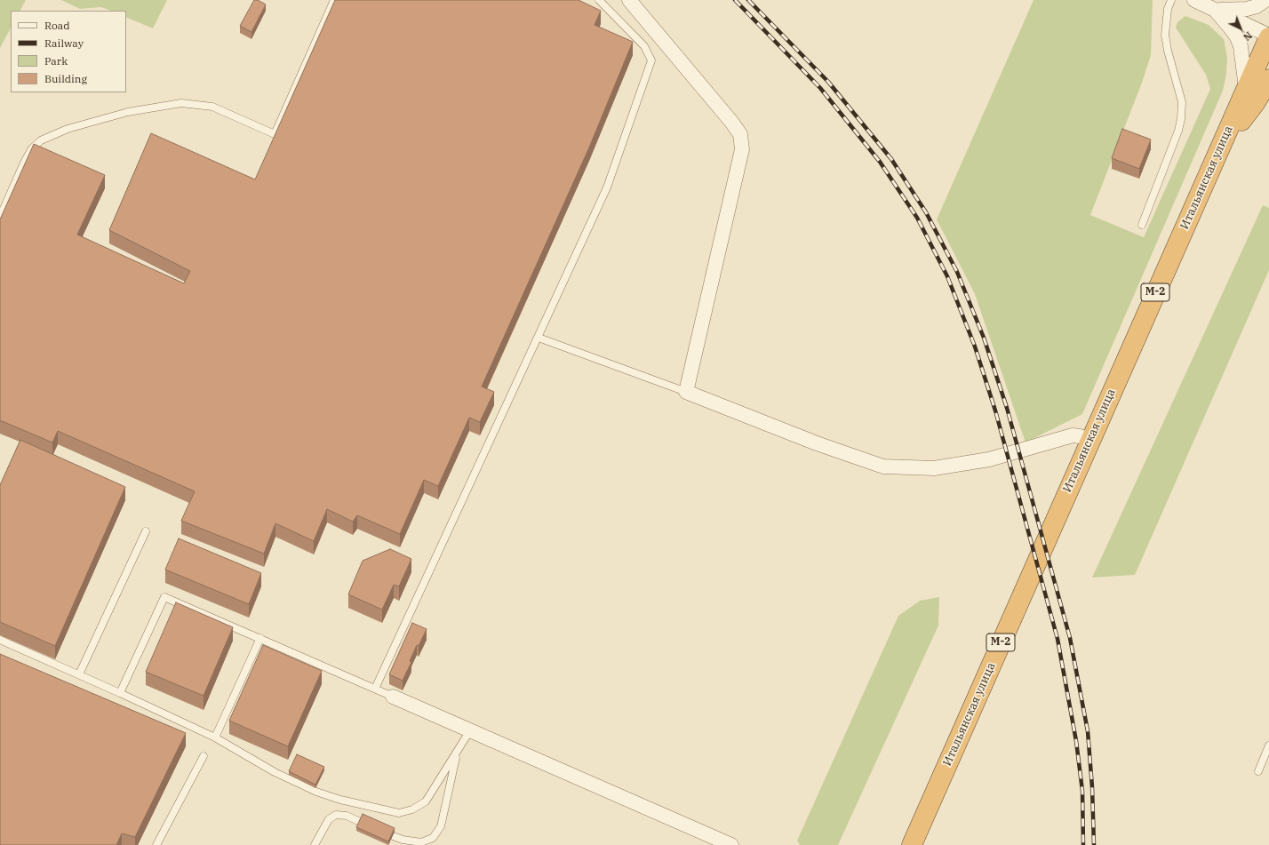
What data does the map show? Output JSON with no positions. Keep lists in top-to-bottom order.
{
  "streets": {
    "highway": ["Итальянская улица", "М-2"]
  },
  "legend": [
    "Road",
    "Railway",
    "Park",
    "Building"
  ],
  "north": "bottom right"
}
